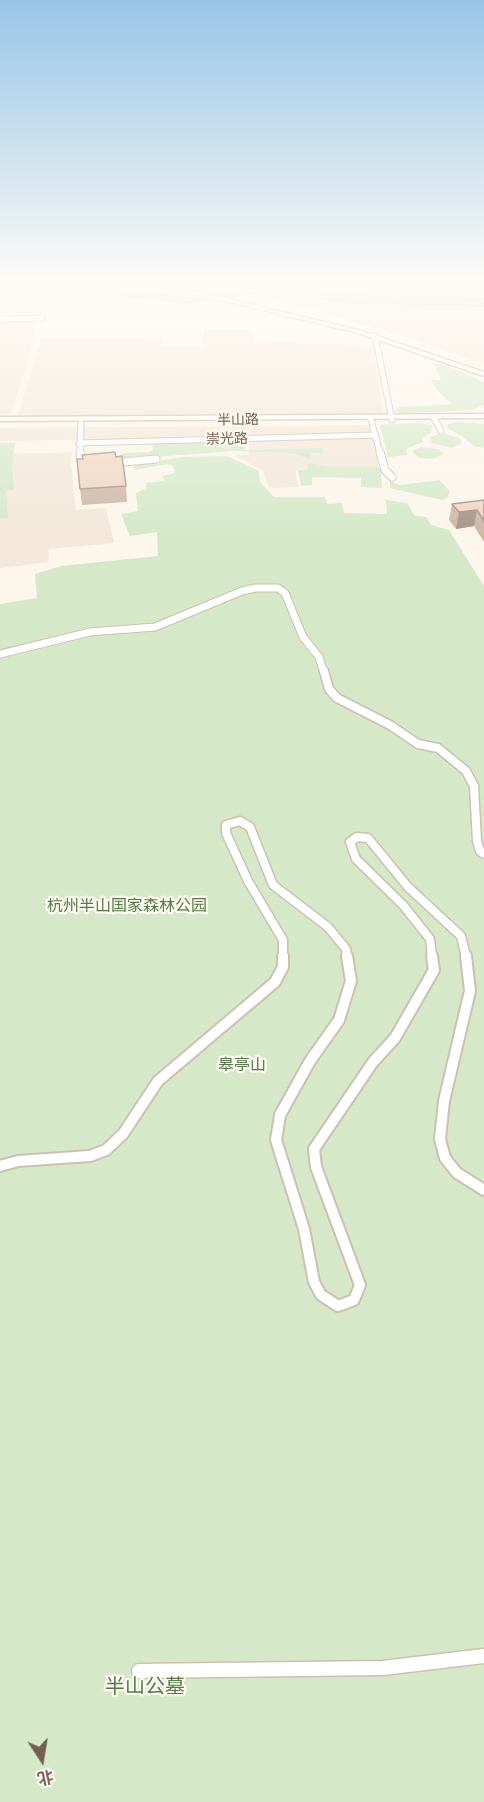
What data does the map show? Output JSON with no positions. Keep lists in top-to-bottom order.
{
  "streets": {
    "main road": ["半山路"],
    "street": ["崇光路"]
  },
  "parks": ["杭州半山国家森林公园", "皋亭山", "半山公墓"],
  "north": "bottom"
}
